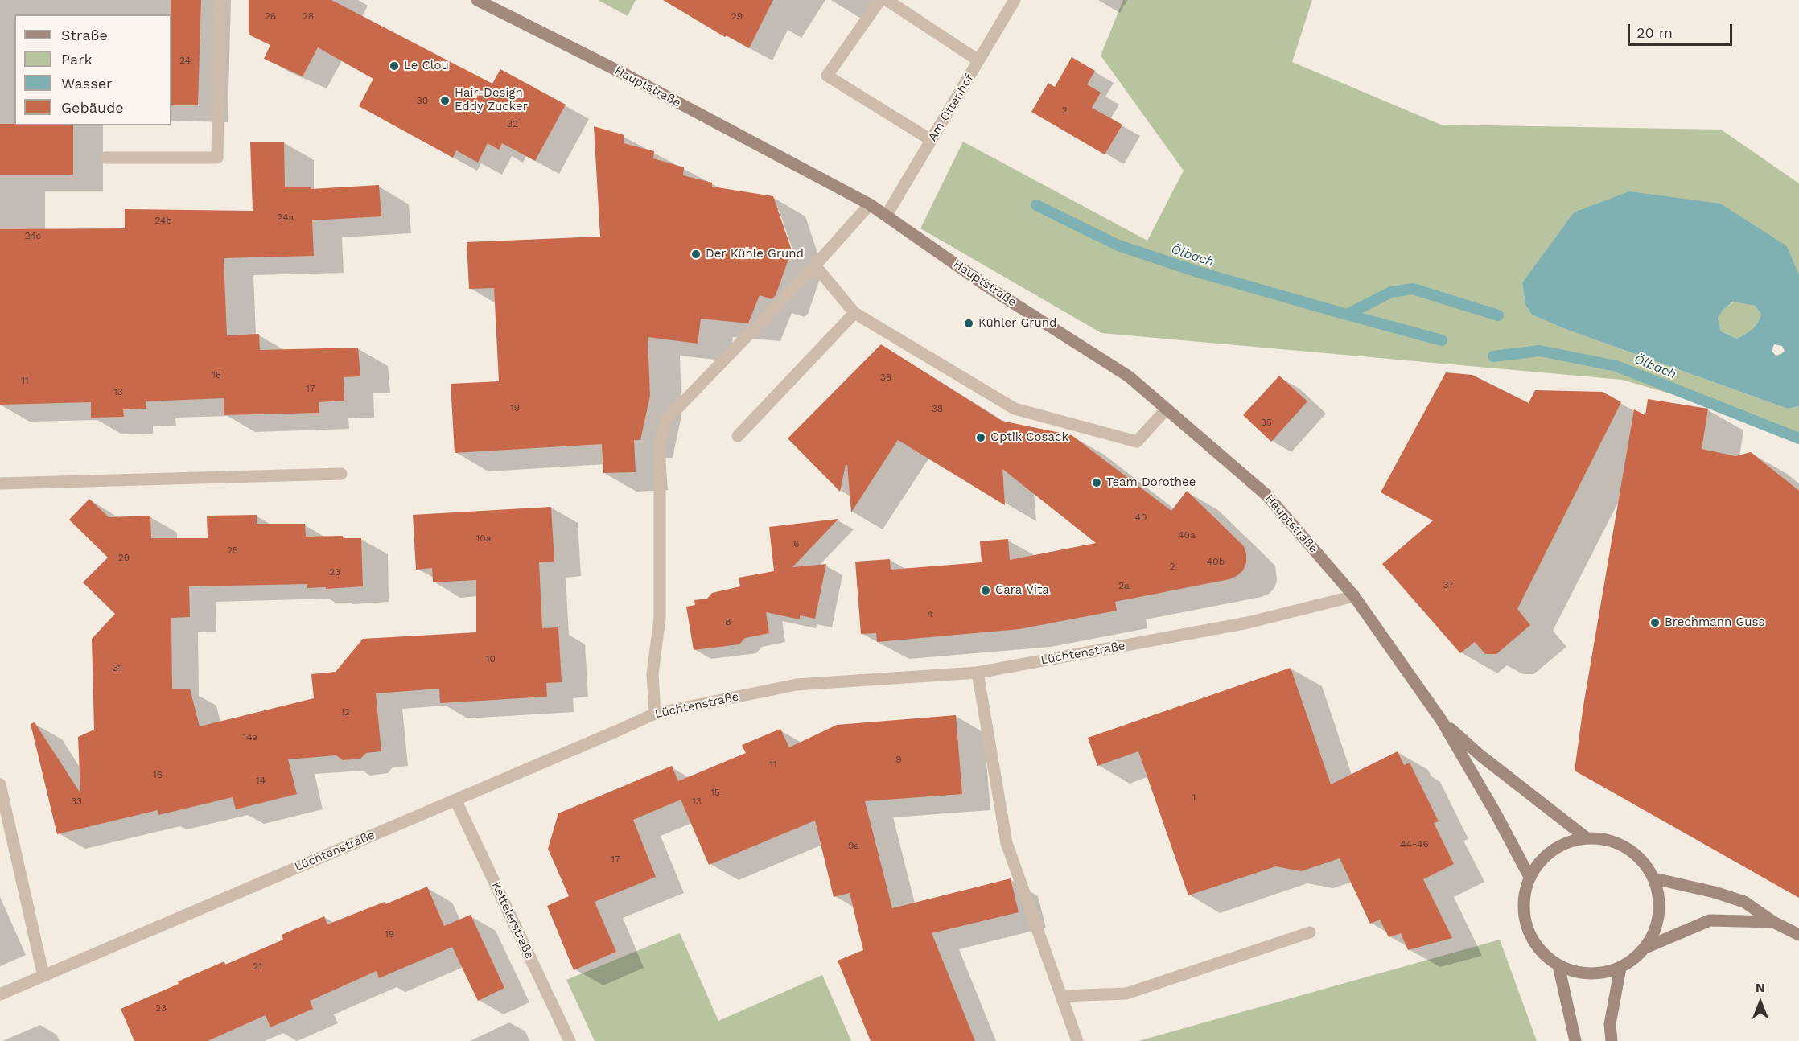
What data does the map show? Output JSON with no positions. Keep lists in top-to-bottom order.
{
  "streets": {
    "main road": ["Hauptstraße"],
    "street": ["Am Ottenhof", "Lüchtenstraße", "Kettelerstraße"]
  },
  "crossings": [
    ["Hauptstraße", "Am Ottenhof"],
    ["Hauptstraße", "Lüchtenstraße"],
    ["Lüchtenstraße", "Kettelerstraße"]
  ],
  "water": ["Ölbach"],
  "places": [
    "Le Clou",
    "Hair-Design Eddy Zucker",
    "Der Kühle Grund",
    "Kühler Grund",
    "Optik Cosack",
    "Team Dorothee",
    "Cara Vita",
    "Brechmann Guss"
  ],
  "house_numbers": [
    "26",
    "28",
    "29",
    "24",
    "30",
    "2",
    "32",
    "24a",
    "24b",
    "24c",
    "15",
    "36",
    "11",
    "17",
    "13",
    "19",
    "38",
    "35",
    "40",
    "40a",
    "10a",
    "6",
    "25",
    "29",
    "40b",
    "2",
    "23",
    "37",
    "2a",
    "4",
    "8",
    "10",
    "31",
    "12",
    "14a",
    "9",
    "11",
    "16",
    "14",
    "15",
    "1",
    "33",
    "13",
    "44-46",
    "9a",
    "17",
    "19",
    "21",
    "23"
  ],
  "legend": [
    "Straße",
    "Park",
    "Wasser",
    "Gebäude"
  ],
  "scale_bar": "20 m",
  "north": "top"
}
